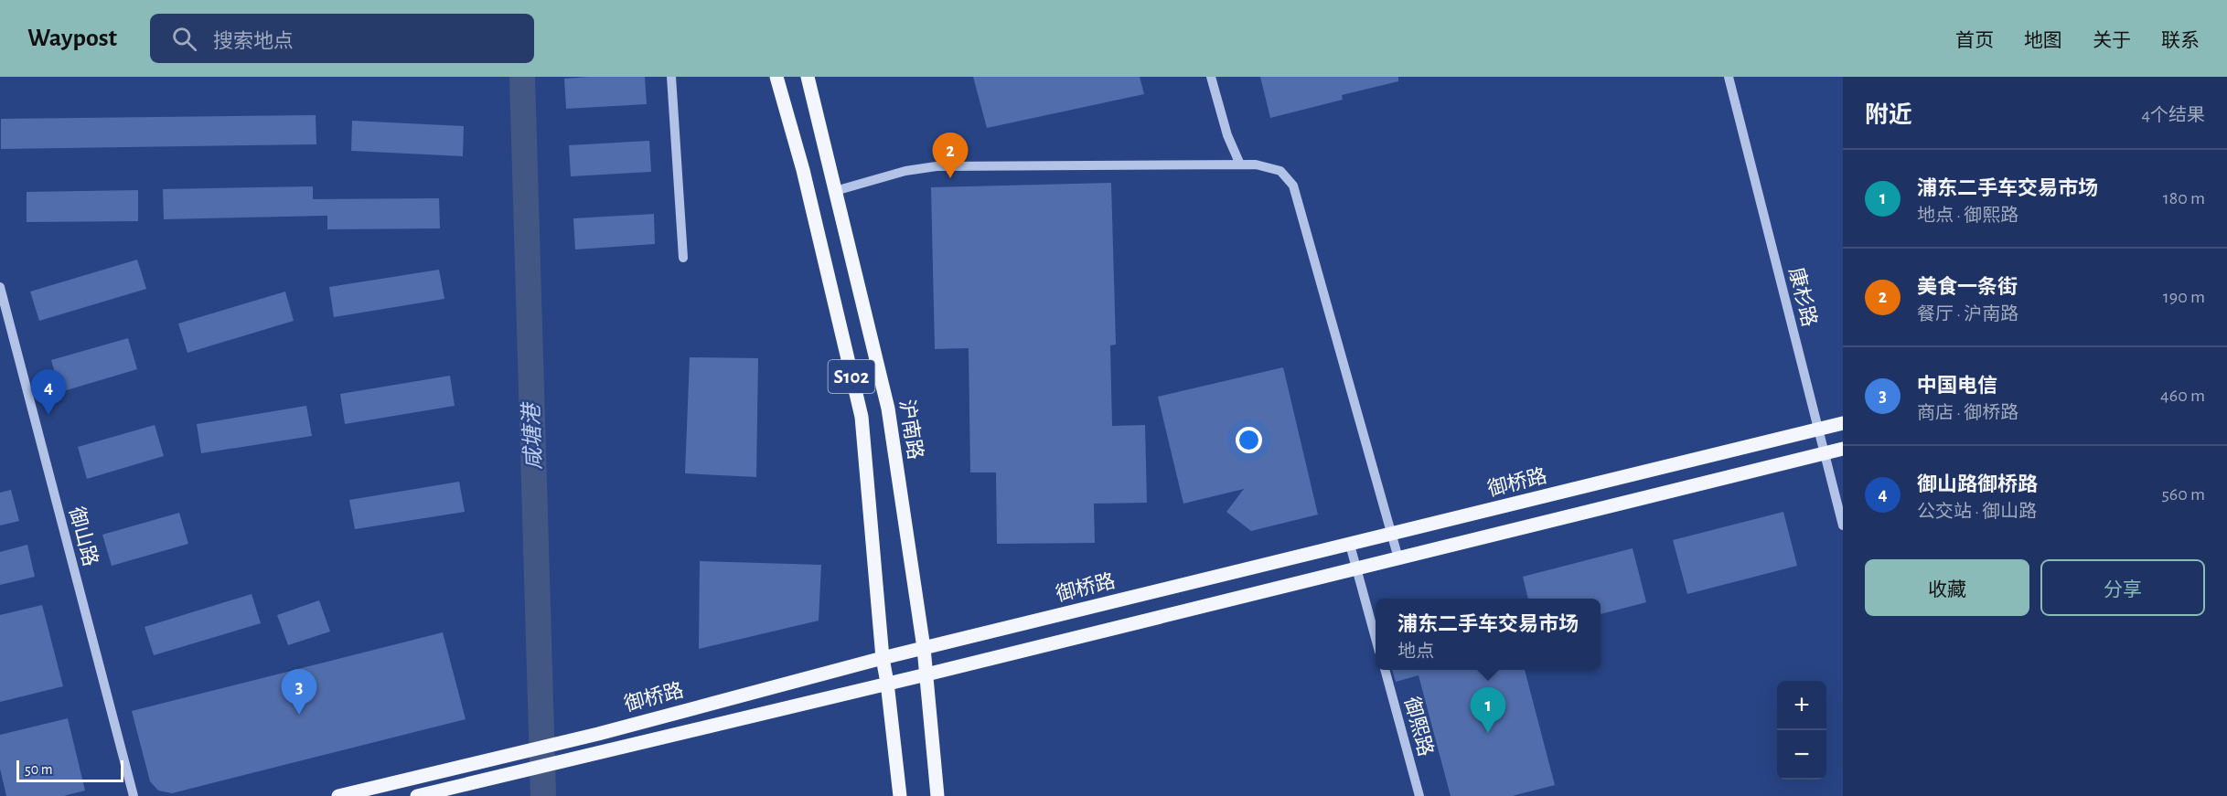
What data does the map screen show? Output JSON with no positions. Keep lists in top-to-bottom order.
{
  "streets": {
    "main road": ["S102", "沪南路", "御桥路"],
    "street": ["康杉路", "御山路", "御熙路"]
  },
  "crossings": [
    ["康杉路", "御桥路"],
    ["S102", "御桥路"],
    ["沪南路", "御桥路"]
  ],
  "water": ["咸塘港"],
  "scale_bar": "50 m",
  "page": {
    "header": "Waypost",
    "search": "搜索地点",
    "nav": [
      "首页",
      "地图",
      "关于",
      "联系"
    ],
    "heading": ["附近", "4个结果"],
    "pins": [
      "2",
      "4",
      "3",
      "1"
    ],
    "list": [
      {
        "mark": "1",
        "name": "浦东二手车交易市场",
        "note": "地点 · 御熙路",
        "value": "180 m"
      },
      {
        "mark": "2",
        "name": "美食一条街",
        "note": "餐厅 · 沪南路",
        "value": "190 m"
      },
      {
        "mark": "3",
        "name": "中国电信",
        "note": "商店 · 御桥路",
        "value": "460 m"
      },
      {
        "mark": "4",
        "name": "御山路御桥路",
        "note": "公交站 · 御山路",
        "value": "560 m"
      }
    ],
    "buttons": ["收藏", "分享"],
    "popup": ["浦东二手车交易市场", "地点"],
    "map_buttons": ["+", "−"],
    "scale": "50 m"
  }
}
